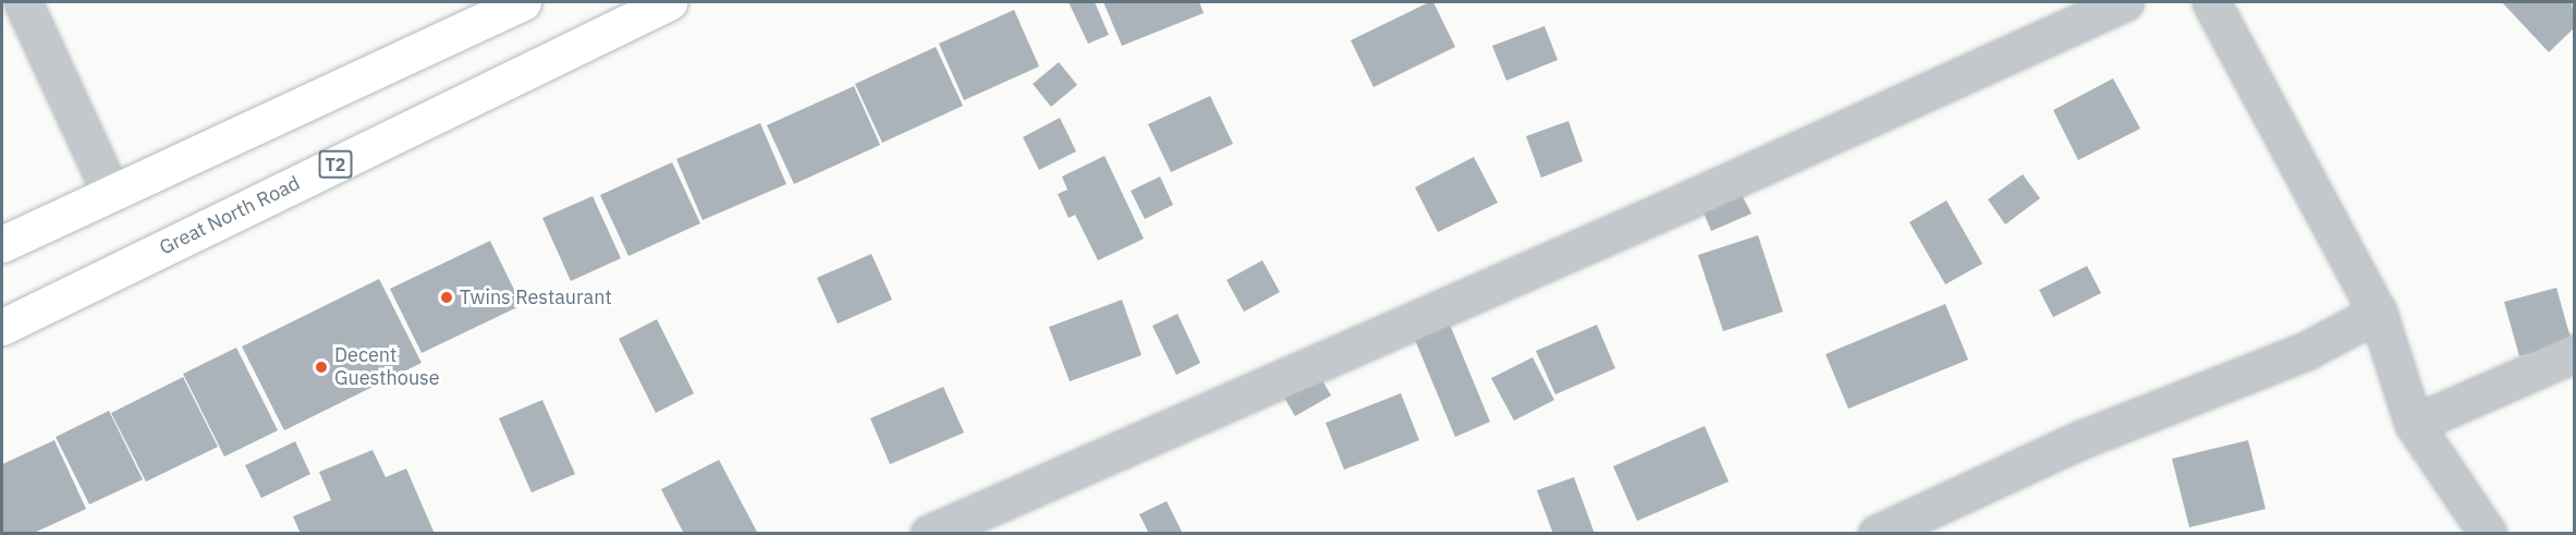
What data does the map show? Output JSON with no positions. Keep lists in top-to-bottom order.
{
  "streets": {
    "highway": ["T2", "Great North Road"]
  },
  "places": ["Twins Restaurant", "Decent Guesthouse"]
}
